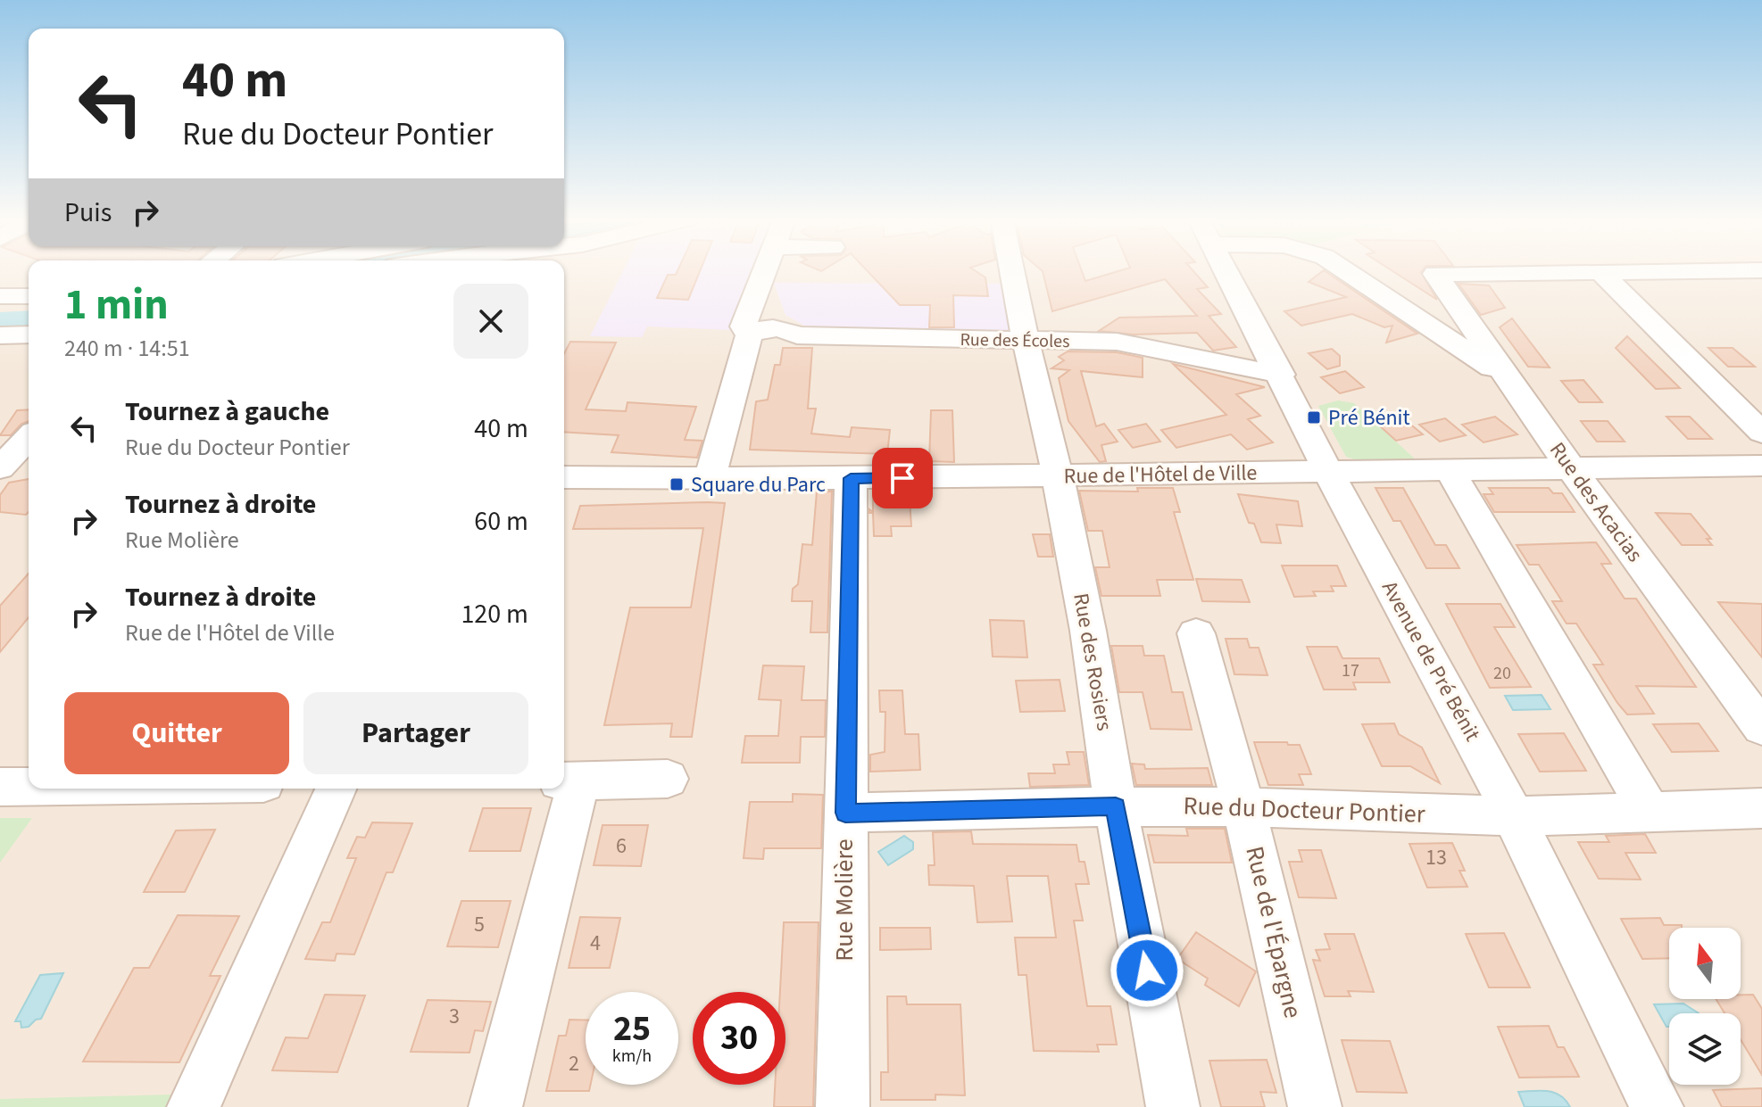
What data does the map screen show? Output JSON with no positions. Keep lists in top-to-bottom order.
{
  "streets": {
    "street": [
      "Rue des Écoles",
      "Rue de l'Hôtel de Ville",
      "Rue des Acacias",
      "Avenue de Pré Bénit",
      "Rue des Rosiers",
      "Rue du Docteur Pontier",
      "Rue Molière",
      "Rue de l'Épargne"
    ]
  },
  "crossings": [
    ["Rue des Écoles", "Avenue de Pré Bénit"],
    ["Rue des Écoles", "Rue des Rosiers"],
    ["Rue de l'Hôtel de Ville", "Rue des Acacias"],
    ["Rue de l'Hôtel de Ville", "Avenue de Pré Bénit"],
    ["Rue de l'Hôtel de Ville", "Rue des Rosiers"],
    ["Rue de l'Hôtel de Ville", "Rue Molière"],
    ["Avenue de Pré Bénit", "Rue du Docteur Pontier"],
    ["Rue des Rosiers", "Rue du Docteur Pontier"],
    ["Rue du Docteur Pontier", "Rue Molière"],
    ["Rue du Docteur Pontier", "Rue de l'Épargne"]
  ],
  "places": {
    "transit": ["Pré Bénit", "Square du Parc"]
  },
  "house_numbers": [
    "17",
    "20",
    "6",
    "13",
    "5",
    "4",
    "3",
    "2"
  ],
  "north": "top",
  "page": {
    "turn": ["40 m", "Rue du Docteur Pontier"],
    "then": "Puis",
    "heading": ["1 min", "240 m · 14:51"],
    "list": [
      {
        "name": "Tournez à gauche",
        "note": "Rue du Docteur Pontier",
        "value": "40 m"
      },
      {
        "name": "Tournez à droite",
        "note": "Rue Molière",
        "value": "60 m"
      },
      {
        "name": "Tournez à droite",
        "note": "Rue de l'Hôtel de Ville",
        "value": "120 m"
      }
    ],
    "buttons": ["Quitter", "Partager"],
    "speed": "25 km/h",
    "limit": "30"
  }
}
